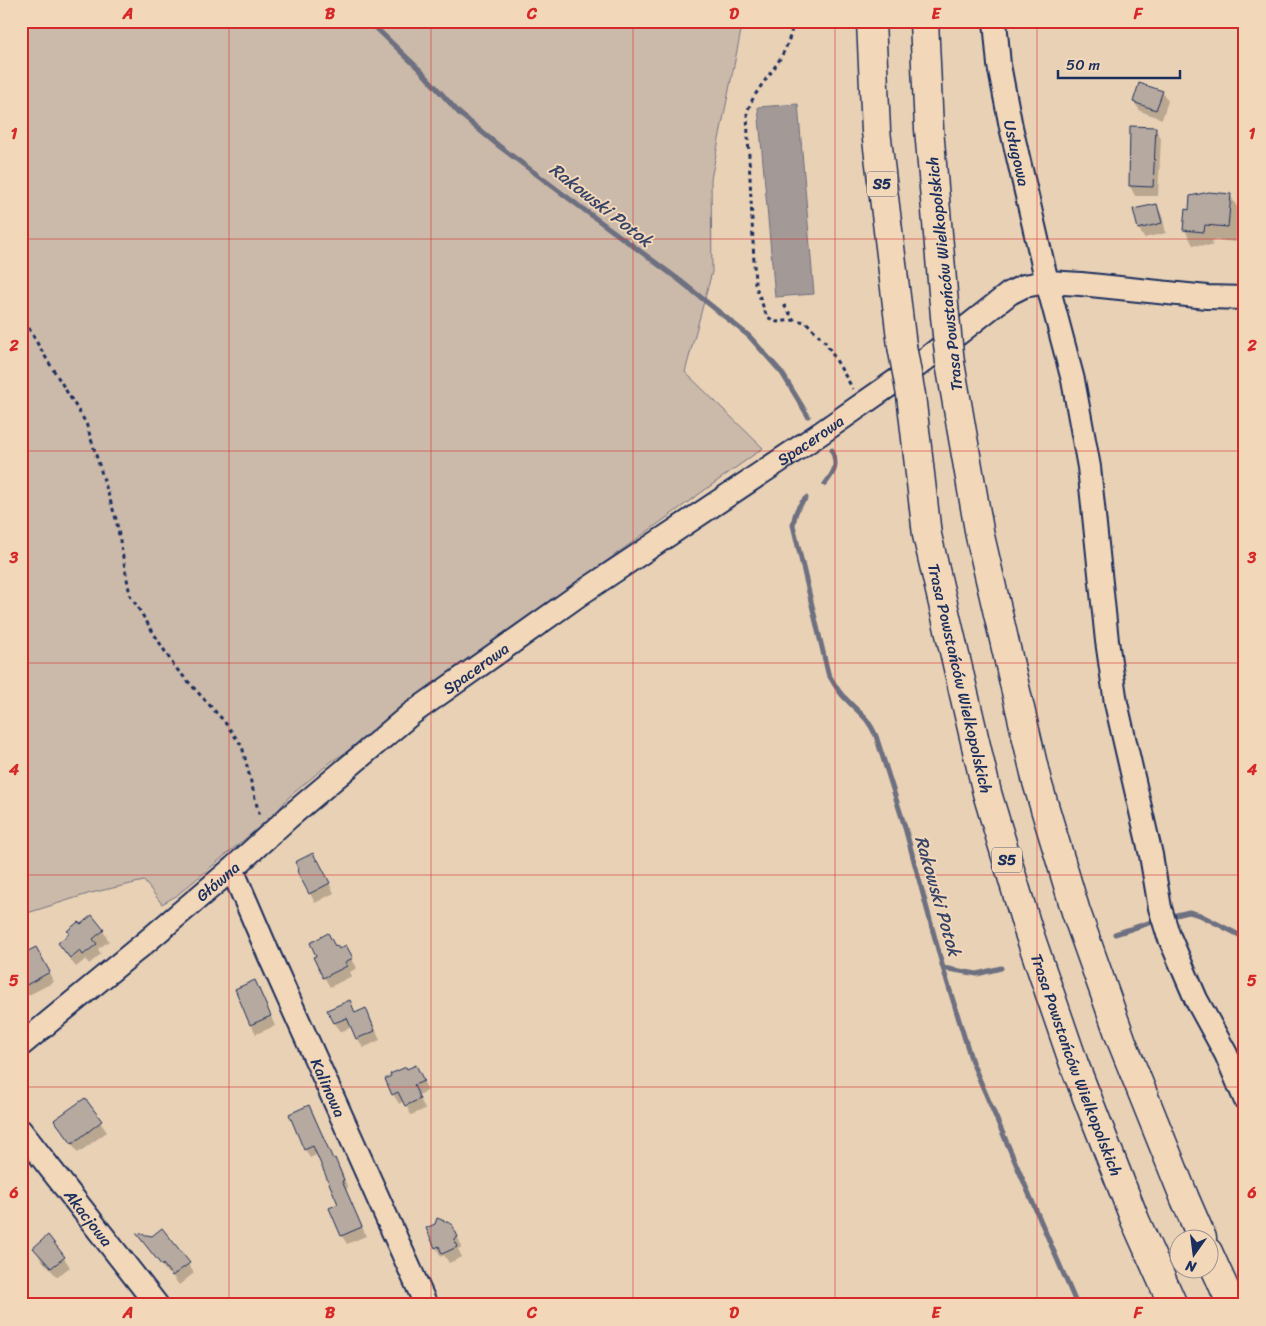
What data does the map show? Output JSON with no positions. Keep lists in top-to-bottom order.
{
  "streets": {
    "highway": ["S5", "Trasa Powstańców Wielkopolskich"],
    "street": [
      "Usługowa",
      "Spacerowa",
      "Główna",
      "Kalinowa",
      "Akacjowa"
    ]
  },
  "crossings": [
    ["Usługowa", "Spacerowa"],
    ["Spacerowa", "Główna"],
    ["Główna", "Kalinowa"]
  ],
  "water": ["Rakowski Potok"],
  "scale_bar": "50 m",
  "north": "bottom",
  "grid": {
    "columns": [
      "A",
      "B",
      "C",
      "D",
      "E",
      "F"
    ],
    "rows": [
      "1",
      "2",
      "3",
      "4",
      "5",
      "6"
    ]
  }
}
